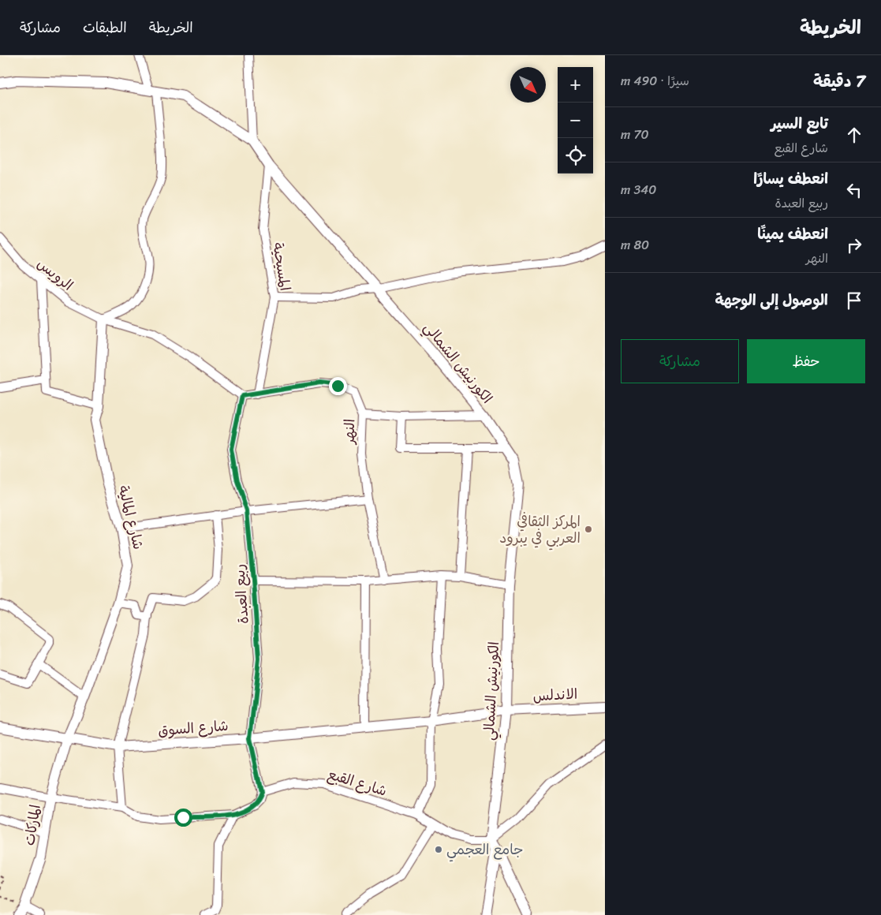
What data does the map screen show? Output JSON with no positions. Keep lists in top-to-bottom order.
{
  "streets": {
    "street": [
      "المسيحية",
      "الرويس",
      "الكورنيش الشمالي",
      "النهر",
      "شارع المالية",
      "ربيع العبدة",
      "الاندلس",
      "شارع السوق",
      "شارع القبع",
      "الماركات"
    ]
  },
  "crossings": [
    ["المسيحية", "الكورنيش الشمالي"],
    ["المسيحية", "النهر"],
    ["الرويس", "شارع المالية"],
    ["الكورنيش الشمالي", "الاندلس"],
    ["الكورنيش الشمالي", "شارع السوق"],
    ["الكورنيش الشمالي", "شارع القبع"],
    ["النهر", "ربيع العبدة"],
    ["شارع المالية", "شارع السوق"],
    ["شارع المالية", "الماركات"],
    ["ربيع العبدة", "شارع السوق"],
    ["ربيع العبدة", "شارع القبع"],
    ["الاندلس", "شارع السوق"],
    ["شارع السوق", "الماركات"]
  ],
  "places": ["المركز الثقافي العربي في يبرود", "جامع العجمي"],
  "north": "bottom right",
  "page": {
    "header": "الخريطة",
    "nav": ["الخريطة", "الطبقات", "مشاركة"],
    "heading": ["7 دقيقة", "سيرًا · 490 m"],
    "map_buttons": ["+", "−"],
    "list": [
      ["تابع السير", "شارع القبع", "70 m"],
      ["انعطف يسارًا", "ربيع العبدة", "340 m"],
      ["انعطف يمينًا", "النهر", "80 m"],
      "الوصول إلى الوجهة"
    ],
    "buttons": ["حفظ", "مشاركة"]
  }
}
